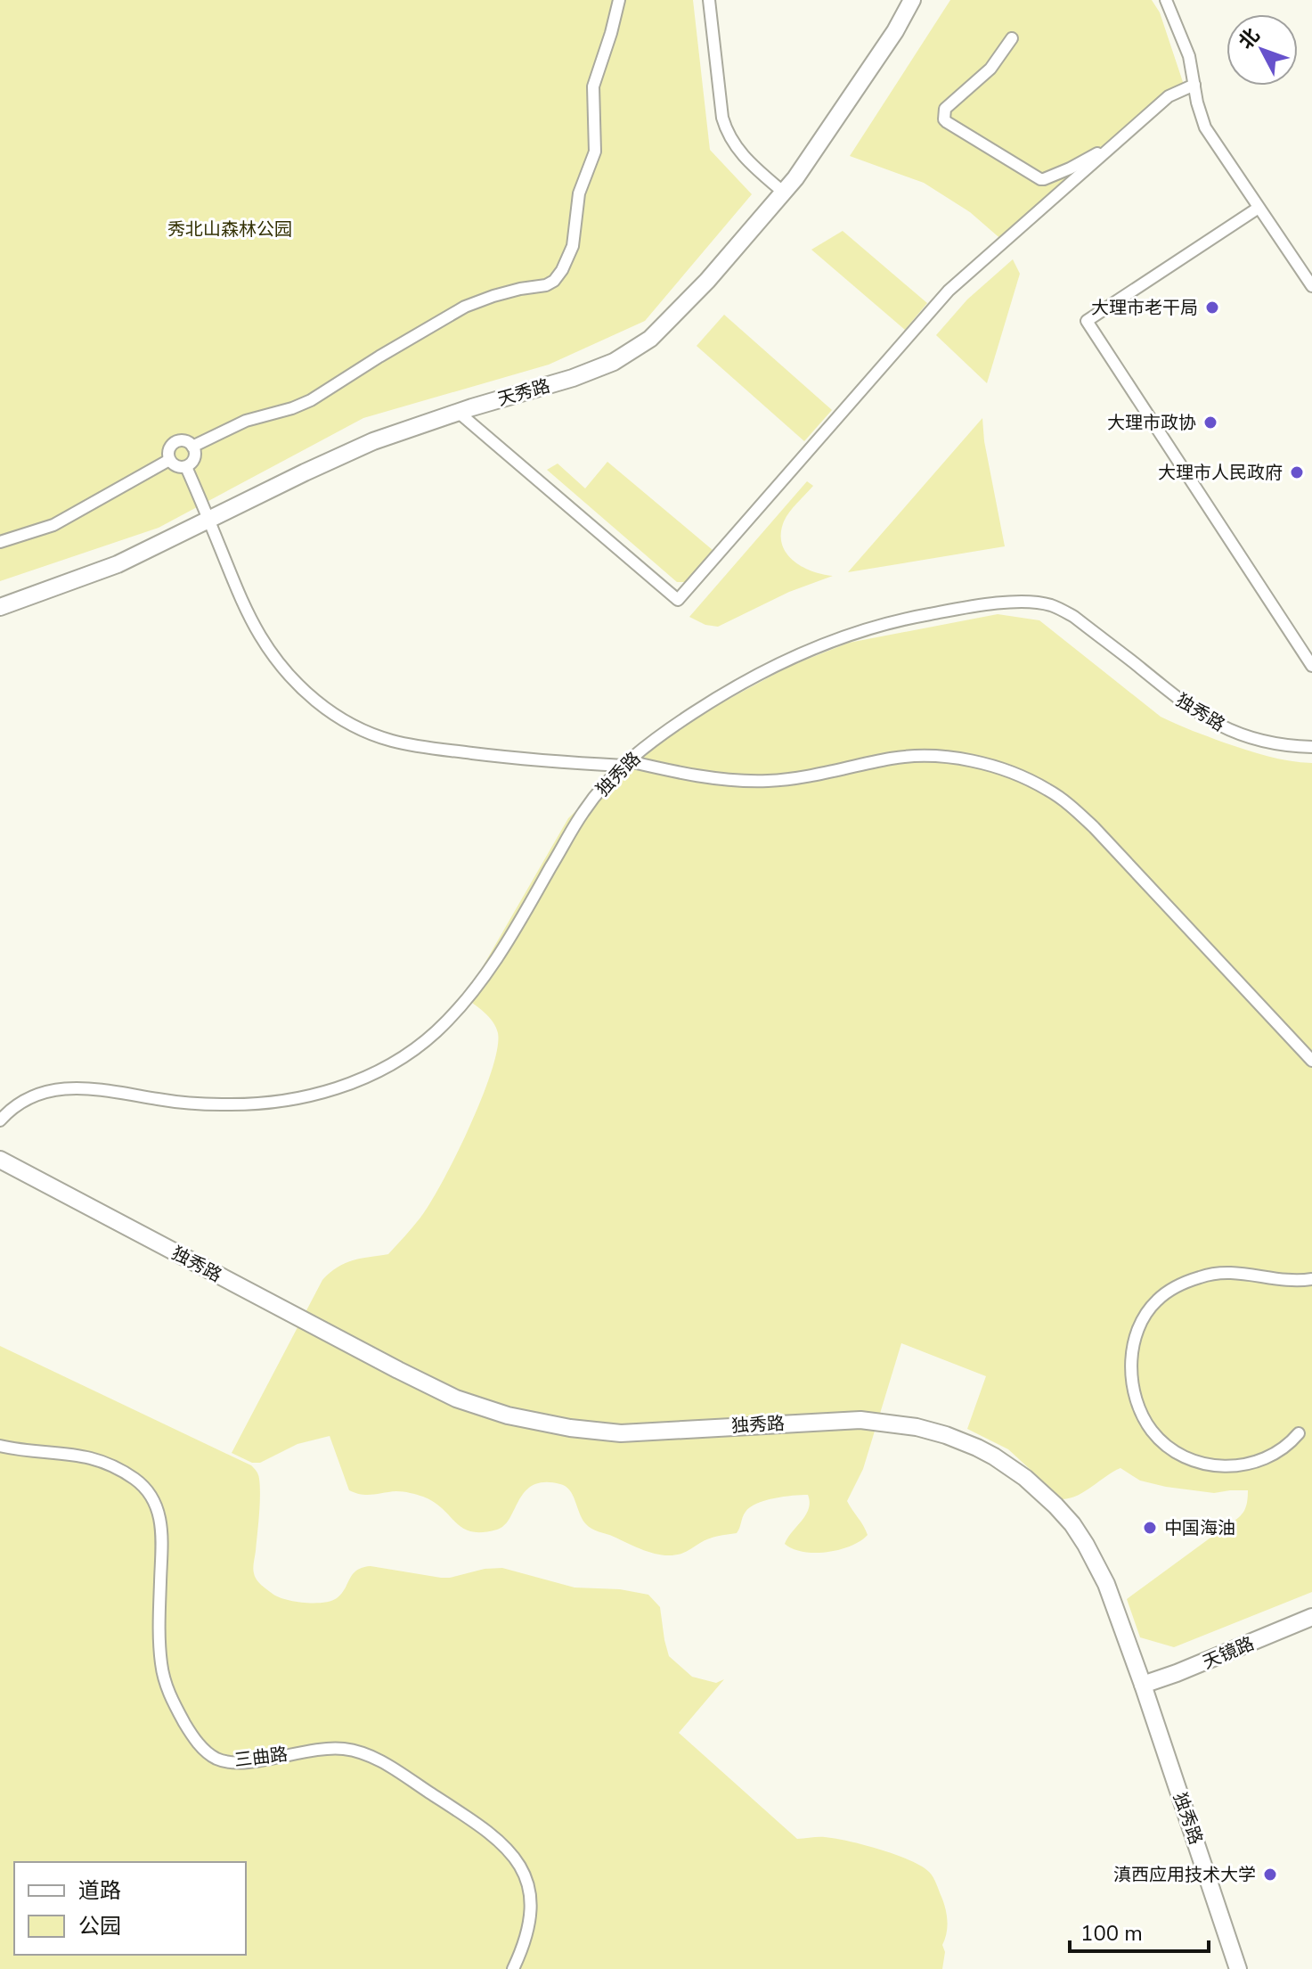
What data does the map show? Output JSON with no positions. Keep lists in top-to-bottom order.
{
  "streets": {
    "main road": ["天秀路", "独秀路", "天镜路"],
    "street": ["三曲路"]
  },
  "crossings": [
    ["独秀路", "天镜路"]
  ],
  "parks": ["秀北山森林公园"],
  "places": [
    "大理市老干局",
    "大理市政协",
    "大理市人民政府",
    "中国海油",
    "滇西应用技术大学"
  ],
  "legend": ["道路", "公园"],
  "scale_bar": "100 m",
  "north": "top left"
}
